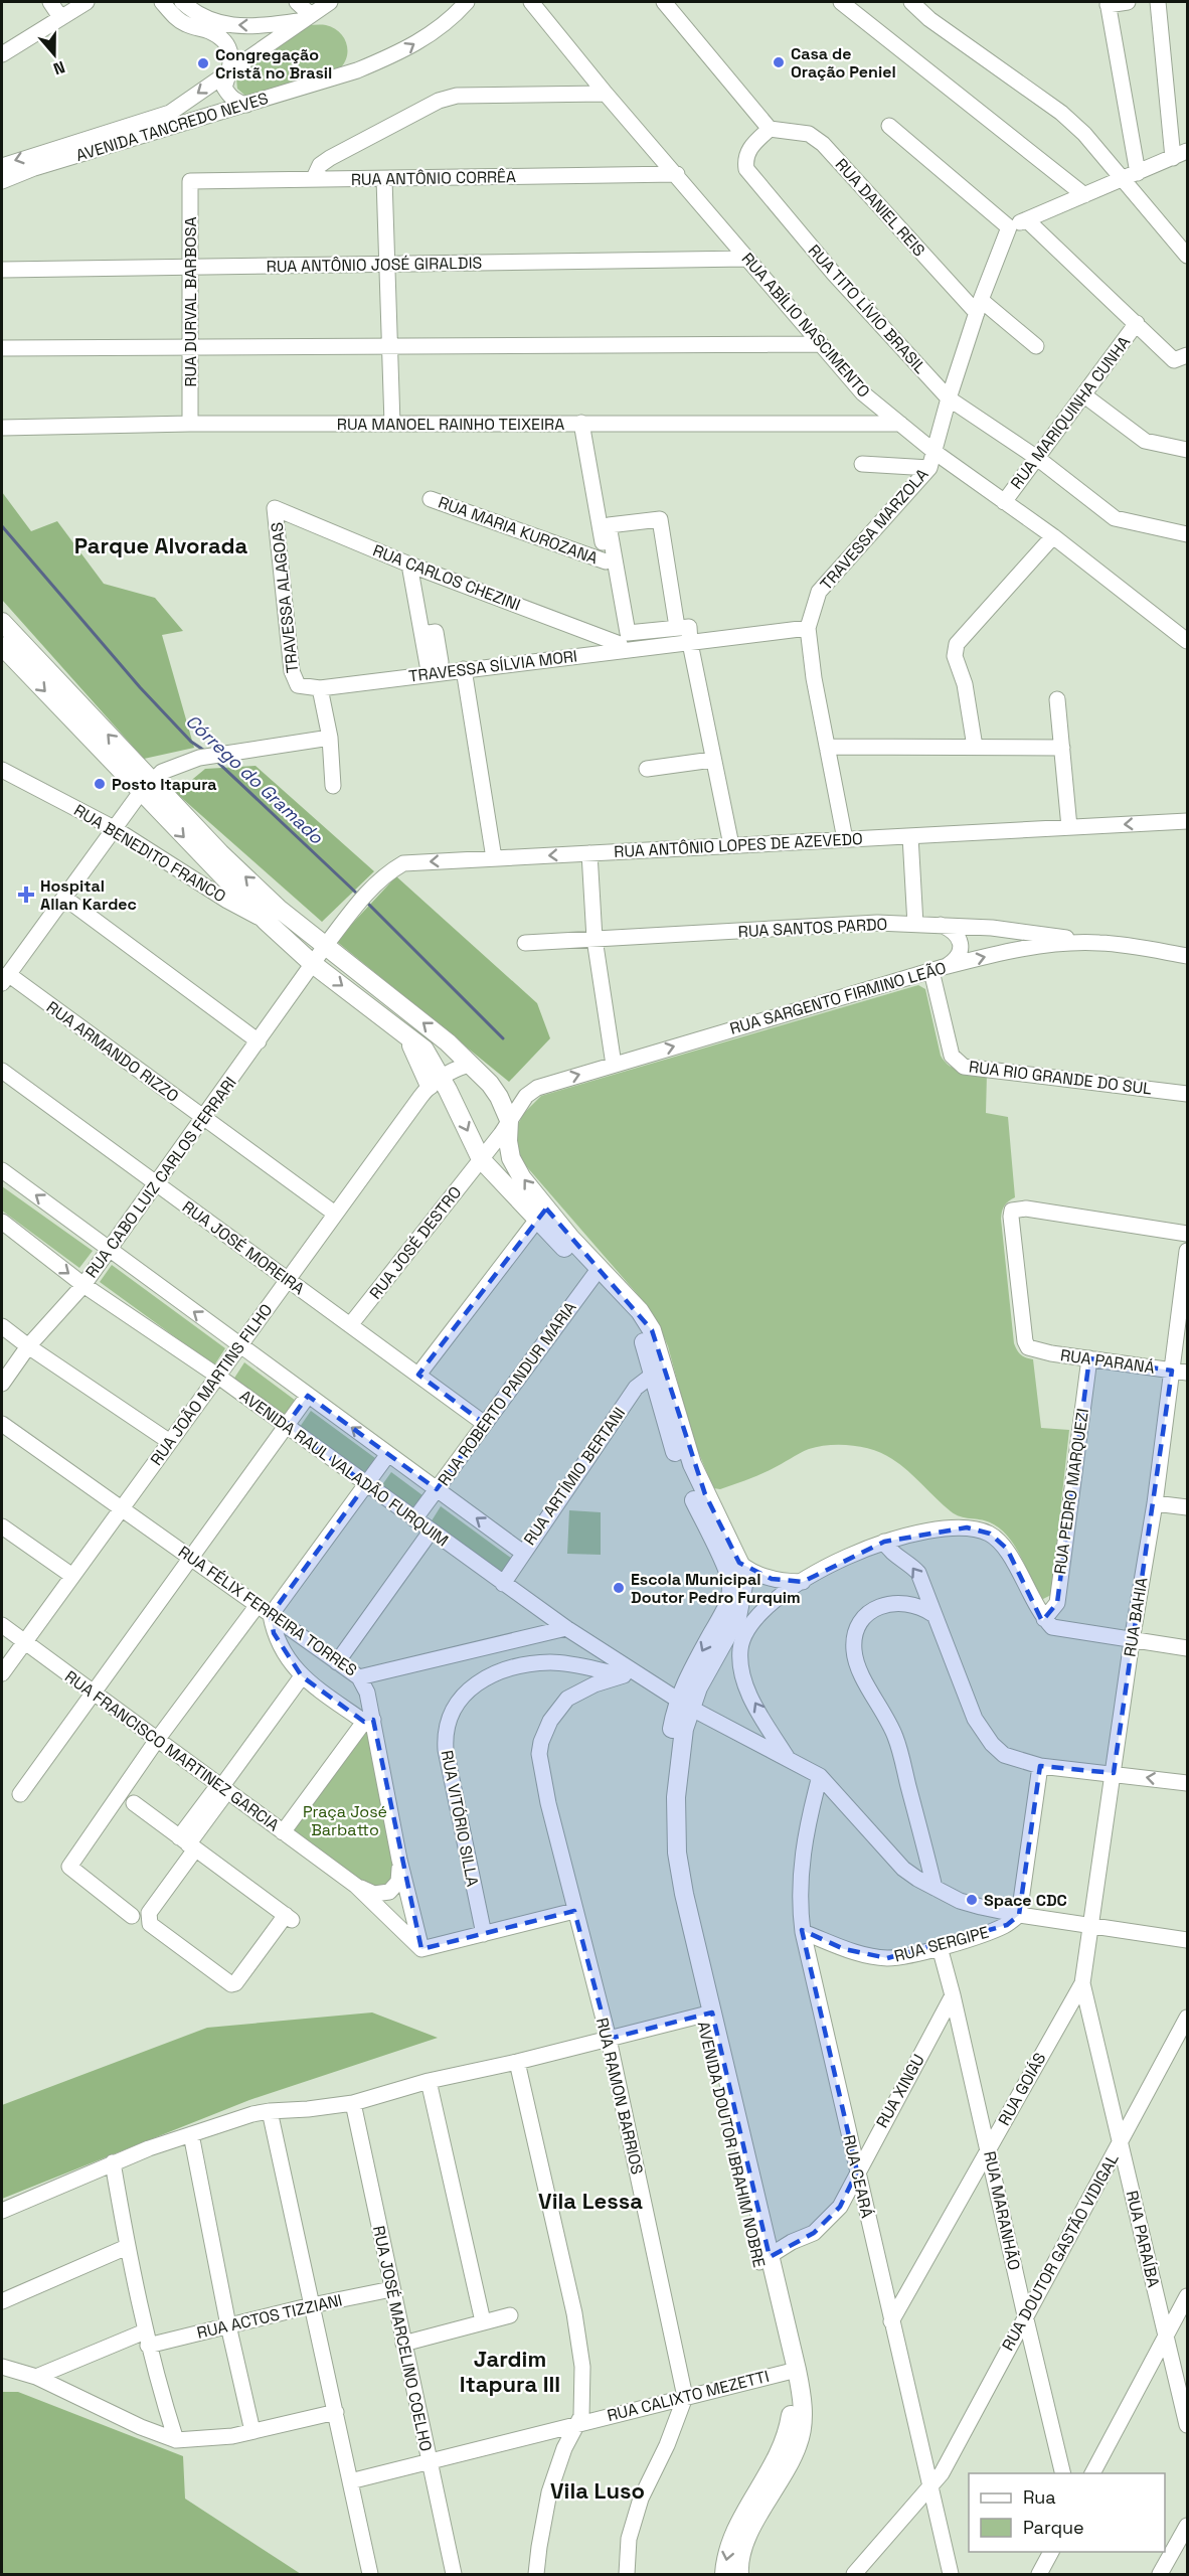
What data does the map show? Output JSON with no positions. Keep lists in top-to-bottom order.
{
  "streets": {
    "main road": ["AVENIDA DOUTOR IBRAHIM NOBRE"],
    "street": [
      "AVENIDA TANCREDO NEVES",
      "RUA ANTÔNIO CORRÊA",
      "RUA DANIEL REIS",
      "RUA ANTÔNIO JOSÉ GIRALDIS",
      "RUA DURVAL BARBOSA",
      "RUA TITO LÍVIO BRASIL",
      "RUA ABÍLIO NASCIMENTO",
      "RUA MARIQUINHA CUNHA",
      "RUA MANOEL RAINHO TEIXEIRA",
      "TRAVESSA MARZOLA",
      "RUA MARIA KUROZANA",
      "RUA CARLOS CHEZINI",
      "TRAVESSA ALAGOAS",
      "TRAVESSA SÍLVIA MORI",
      "RUA ANTÔNIO LOPES DE AZEVEDO",
      "RUA BENEDITO FRANCO",
      "RUA SANTOS PARDO",
      "RUA SARGENTO FIRMINO LEÃO",
      "RUA ARMANDO RIZZO",
      "RUA RIO GRANDE DO SUL",
      "RUA CABO LUIZ CARLOS FERRARI",
      "RUA JOSÉ DESTRO",
      "RUA JOSÉ MOREIRA",
      "RUA PARANÁ",
      "RUA JOÃO MARTINS FILHO",
      "RUA ROBERTO PANDUR MARIA",
      "AVENIDA RAUL VALADÃO FURQUIM",
      "RUA ARTÍMIO BERTANI",
      "RUA PEDRO MARQUEZI",
      "RUA FÉLIX FERREIRA TORRES",
      "RUA BAHIA",
      "RUA FRANCISCO MARTINEZ GARCIA",
      "RUA VITÓRIO SILLA",
      "RUA SERGIPE",
      "RUA GOIÁS",
      "RUA XINGU",
      "RUA RAMON BARRIOS",
      "RUA CEARÁ",
      "RUA MARANHÃO",
      "RUA PARAÍBA",
      "RUA DOUTOR GASTÃO VIDIGAL",
      "RUA ACTOS TIZZIANI",
      "RUA JOSÉ MARCELINO COELHO",
      "RUA CALIXTO MEZETTI"
    ]
  },
  "crossings": [
    ["RUA ANTÔNIO CORRÊA", "RUA DURVAL BARBOSA"],
    ["RUA ANTÔNIO CORRÊA", "RUA ABÍLIO NASCIMENTO"],
    ["RUA DANIEL REIS", "RUA TITO LÍVIO BRASIL"],
    ["RUA DANIEL REIS", "TRAVESSA MARZOLA"],
    ["RUA ANTÔNIO JOSÉ GIRALDIS", "RUA DURVAL BARBOSA"],
    ["RUA ANTÔNIO JOSÉ GIRALDIS", "RUA ABÍLIO NASCIMENTO"],
    ["RUA DURVAL BARBOSA", "RUA MANOEL RAINHO TEIXEIRA"],
    ["RUA TITO LÍVIO BRASIL", "RUA MARIQUINHA CUNHA"],
    ["RUA TITO LÍVIO BRASIL", "TRAVESSA MARZOLA"],
    ["RUA ABÍLIO NASCIMENTO", "RUA MARIQUINHA CUNHA"],
    ["RUA ABÍLIO NASCIMENTO", "RUA MANOEL RAINHO TEIXEIRA"],
    ["RUA ABÍLIO NASCIMENTO", "TRAVESSA MARZOLA"],
    ["TRAVESSA MARZOLA", "TRAVESSA SÍLVIA MORI"],
    ["TRAVESSA MARZOLA", "RUA ANTÔNIO LOPES DE AZEVEDO"],
    ["RUA CARLOS CHEZINI", "TRAVESSA ALAGOAS"],
    ["RUA CARLOS CHEZINI", "TRAVESSA SÍLVIA MORI"],
    ["TRAVESSA ALAGOAS", "TRAVESSA SÍLVIA MORI"],
    ["RUA ANTÔNIO LOPES DE AZEVEDO", "RUA CABO LUIZ CARLOS FERRARI"],
    ["RUA SANTOS PARDO", "RUA SARGENTO FIRMINO LEÃO"],
    ["RUA SARGENTO FIRMINO LEÃO", "RUA RIO GRANDE DO SUL"],
    ["RUA SARGENTO FIRMINO LEÃO", "RUA JOSÉ DESTRO"],
    ["RUA ARMANDO RIZZO", "RUA CABO LUIZ CARLOS FERRARI"],
    ["RUA ARMANDO RIZZO", "RUA JOÃO MARTINS FILHO"],
    ["RUA CABO LUIZ CARLOS FERRARI", "RUA JOSÉ MOREIRA"],
    ["RUA CABO LUIZ CARLOS FERRARI", "AVENIDA RAUL VALADÃO FURQUIM"],
    ["RUA JOSÉ DESTRO", "RUA JOSÉ MOREIRA"],
    ["RUA JOSÉ MOREIRA", "RUA JOÃO MARTINS FILHO"],
    ["RUA JOSÉ MOREIRA", "RUA ROBERTO PANDUR MARIA"],
    ["RUA PARANÁ", "RUA PEDRO MARQUEZI"],
    ["RUA PARANÁ", "RUA BAHIA"],
    ["RUA JOÃO MARTINS FILHO", "AVENIDA RAUL VALADÃO FURQUIM"],
    ["RUA JOÃO MARTINS FILHO", "RUA FÉLIX FERREIRA TORRES"],
    ["RUA JOÃO MARTINS FILHO", "RUA FRANCISCO MARTINEZ GARCIA"],
    ["RUA ROBERTO PANDUR MARIA", "AVENIDA RAUL VALADÃO FURQUIM"],
    ["AVENIDA RAUL VALADÃO FURQUIM", "RUA ARTÍMIO BERTANI"],
    ["AVENIDA RAUL VALADÃO FURQUIM", "RUA FÉLIX FERREIRA TORRES"],
    ["AVENIDA RAUL VALADÃO FURQUIM", "RUA SERGIPE"],
    ["AVENIDA RAUL VALADÃO FURQUIM", "RUA RAMON BARRIOS"],
    ["AVENIDA RAUL VALADÃO FURQUIM", "AVENIDA DOUTOR IBRAHIM NOBRE"],
    ["AVENIDA RAUL VALADÃO FURQUIM", "RUA CEARÁ"],
    ["RUA BAHIA", "RUA GOIÁS"],
    ["RUA BAHIA", "RUA PARAÍBA"],
    ["RUA VITÓRIO SILLA", "RUA RAMON BARRIOS"],
    ["RUA SERGIPE", "RUA CEARÁ"],
    ["RUA SERGIPE", "RUA MARANHÃO"],
    ["RUA GOIÁS", "RUA CEARÁ"],
    ["RUA GOIÁS", "RUA MARANHÃO"],
    ["RUA GOIÁS", "RUA PARAÍBA"],
    ["RUA XINGU", "AVENIDA DOUTOR IBRAHIM NOBRE"],
    ["RUA XINGU", "RUA CEARÁ"],
    ["RUA XINGU", "RUA MARANHÃO"],
    ["RUA RAMON BARRIOS", "RUA CALIXTO MEZETTI"],
    ["AVENIDA DOUTOR IBRAHIM NOBRE", "RUA CALIXTO MEZETTI"],
    ["RUA CEARÁ", "RUA DOUTOR GASTÃO VIDIGAL"],
    ["RUA MARANHÃO", "RUA DOUTOR GASTÃO VIDIGAL"],
    ["RUA PARAÍBA", "RUA DOUTOR GASTÃO VIDIGAL"],
    ["RUA ACTOS TIZZIANI", "RUA JOSÉ MARCELINO COELHO"],
    ["RUA JOSÉ MARCELINO COELHO", "RUA CALIXTO MEZETTI"]
  ],
  "one_way": ["RUA ANTÔNIO LOPES DE AZEVEDO", "RUA SARGENTO FIRMINO LEÃO"],
  "districts": [
    "Parque Alvorada",
    "Vila Lessa",
    "Jardim Itapura III",
    "Vila Luso"
  ],
  "water": ["Córrego do Gramado"],
  "parks": ["Praça José Barbatto"],
  "places": {
    "other": [
      "Casa de Oração Peniel",
      "Congregação Cristã no Brasil",
      "Posto Itapura",
      "Escola Municipal Doutor Pedro Furquim",
      "Space CDC"
    ],
    "health": ["Hospital Allan Kardec"]
  },
  "legend": ["Rua", "Parque"],
  "north": "bottom"
}
